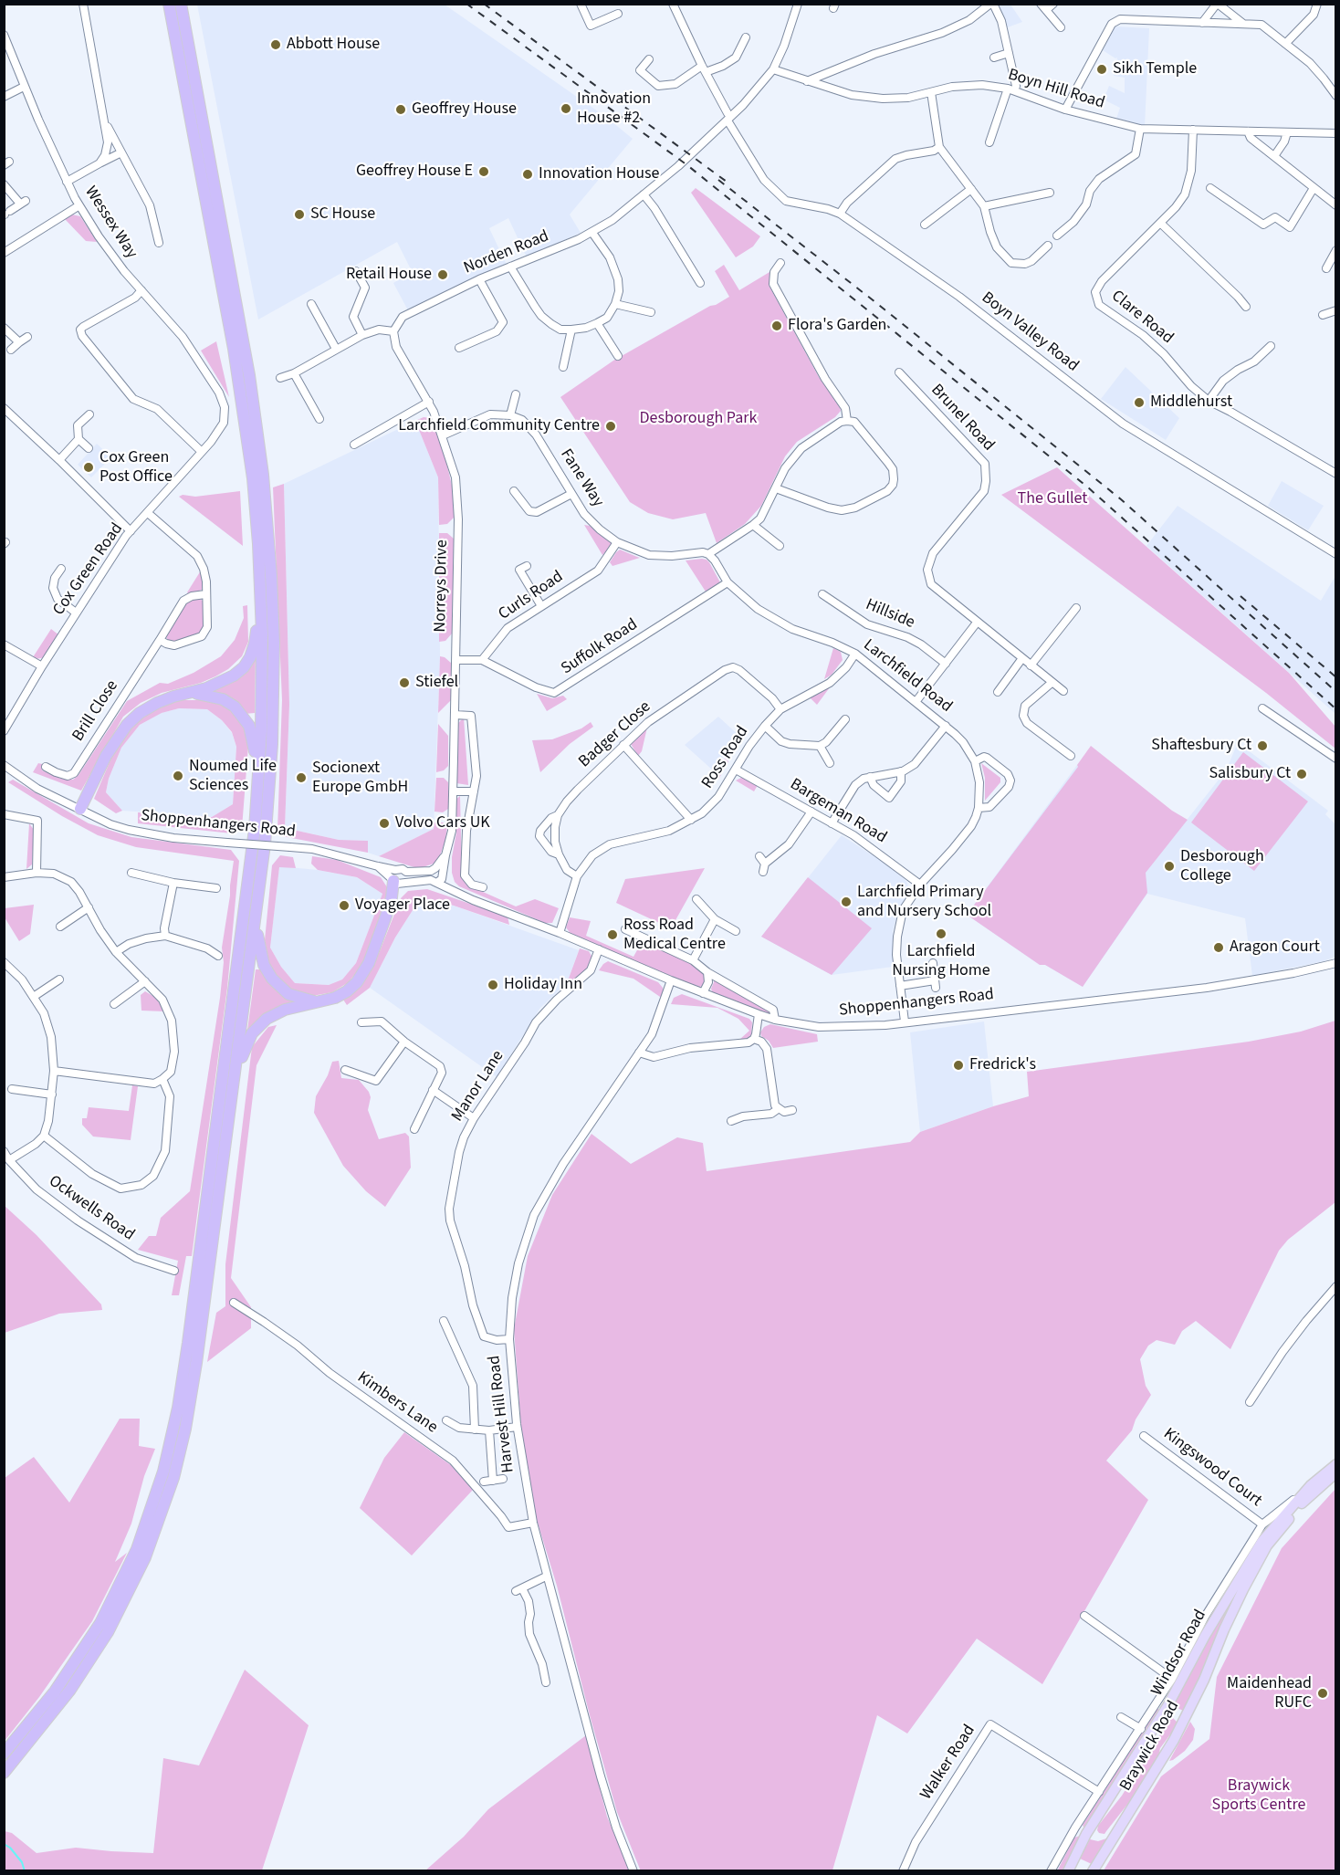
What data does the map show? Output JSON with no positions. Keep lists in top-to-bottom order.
{
  "streets": {
    "main road": ["Windsor Road", "Braywick Road"],
    "street": [
      "Boyn Hill Road",
      "Wessex Way",
      "Norden Road",
      "Clare Road",
      "Boyn Valley Road",
      "Brunel Road",
      "Fane Way",
      "Cox Green Road",
      "Norreys Drive",
      "Curls Road",
      "Hillside",
      "Suffolk Road",
      "Larchfield Road",
      "Brill Close",
      "Badger Close",
      "Ross Road",
      "Bargeman Road",
      "Shoppenhangers Road",
      "Manor Lane",
      "Ockwells Road",
      "Kimbers Lane",
      "Harvest Hill Road",
      "Kingswood Court",
      "Walker Road"
    ]
  },
  "crossings": [
    ["Boyn Hill Road", "Norden Road"],
    ["Boyn Hill Road", "Clare Road"],
    ["Wessex Way", "Cox Green Road"],
    ["Norden Road", "Boyn Valley Road"],
    ["Norden Road", "Norreys Drive"],
    ["Fane Way", "Curls Road"],
    ["Fane Way", "Larchfield Road"],
    ["Norreys Drive", "Shoppenhangers Road"],
    ["Curls Road", "Suffolk Road"],
    ["Suffolk Road", "Larchfield Road"],
    ["Larchfield Road", "Ross Road"],
    ["Larchfield Road", "Bargeman Road"],
    ["Larchfield Road", "Shoppenhangers Road"],
    ["Badger Close", "Ross Road"],
    ["Ross Road", "Bargeman Road"],
    ["Ross Road", "Shoppenhangers Road"],
    ["Shoppenhangers Road", "Manor Lane"],
    ["Shoppenhangers Road", "Harvest Hill Road"],
    ["Manor Lane", "Harvest Hill Road"],
    ["Kimbers Lane", "Harvest Hill Road"],
    ["Kingswood Court", "Braywick Road"],
    ["Windsor Road", "Braywick Road"],
    ["Braywick Road", "Walker Road"]
  ],
  "parks": ["Desborough Park", "The Gullet", "Braywick Sports Centre"],
  "places": [
    "Abbott House",
    "Sikh Temple",
    "Innovation House #2",
    "Geoffrey House",
    "Geoffrey House E",
    "Innovation House",
    "SC House",
    "Retail House",
    "Flora's Garden",
    "Middlehurst",
    "Larchfield Community Centre",
    "Cox Green Post Office",
    "Stiefel",
    "Shaftesbury Ct",
    "Salisbury Ct",
    "Noumed Life Sciences",
    "Socionext Europe GmbH",
    "Volvo Cars UK",
    "Desborough College",
    "Larchfield Primary and Nursery School",
    "Voyager Place",
    "Larchfield Nursing Home",
    "Ross Road Medical Centre",
    "Aragon Court",
    "Holiday Inn",
    "Fredrick's",
    "Maidenhead RUFC"
  ]
}
